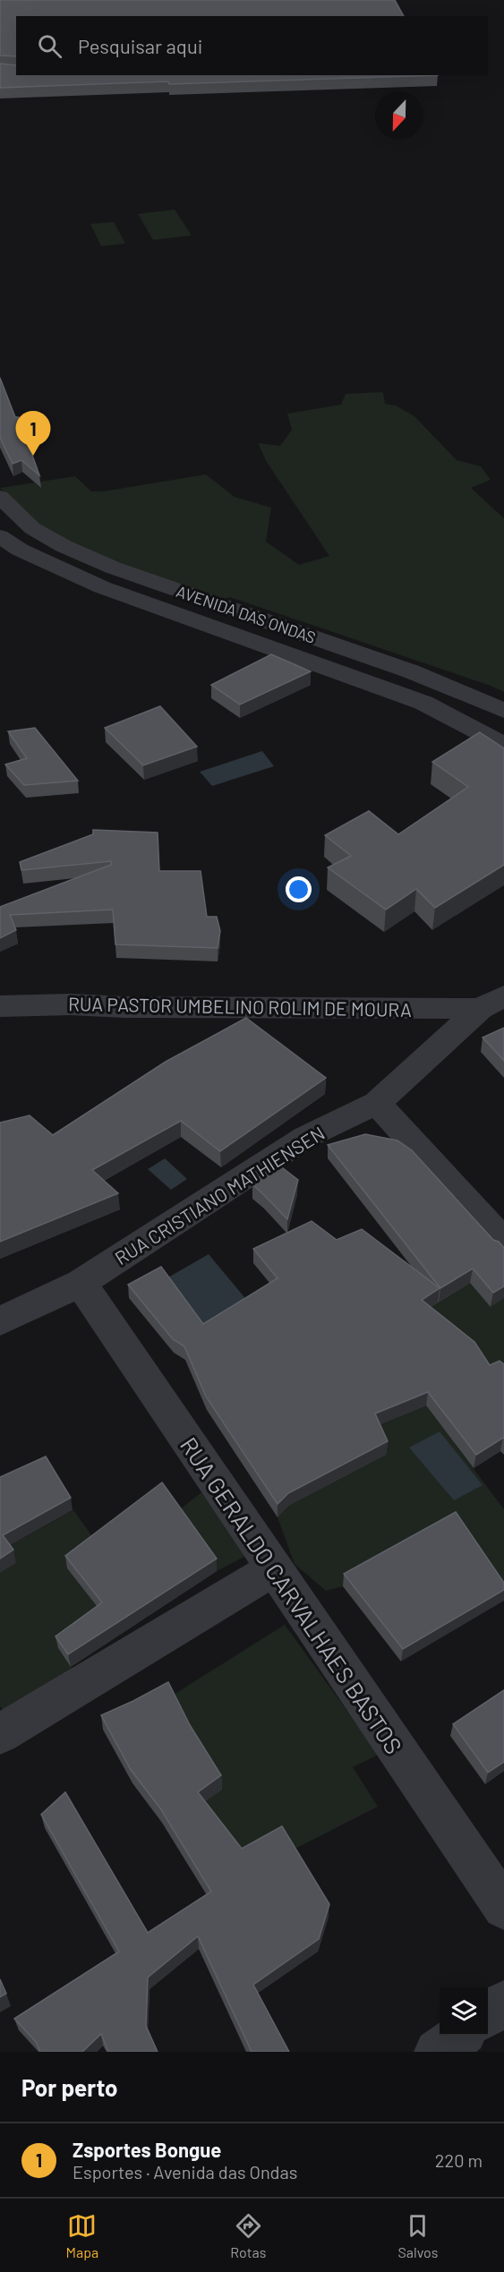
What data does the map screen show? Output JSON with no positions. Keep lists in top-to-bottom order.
{
  "streets": {
    "street": [
      "AVENIDA DAS ONDAS",
      "RUA PASTOR UMBELINO ROLIM DE MOURA",
      "RUA CRISTIANO MATHIENSEN",
      "RUA GERALDO CARVALHAES BASTOS"
    ]
  },
  "crossings": [
    ["RUA PASTOR UMBELINO ROLIM DE MOURA", "RUA CRISTIANO MATHIENSEN"],
    ["RUA CRISTIANO MATHIENSEN", "RUA GERALDO CARVALHAES BASTOS"]
  ],
  "north": "bottom",
  "page": {
    "search": "Pesquisar aqui",
    "pins": "1",
    "heading": "Por perto",
    "list": [
      {
        "mark": "1",
        "name": "Zsportes Bongue",
        "note": "Esportes · Avenida das Ondas",
        "value": "220 m"
      }
    ],
    "nav": ["Mapa", "Rotas", "Salvos"]
  }
}
